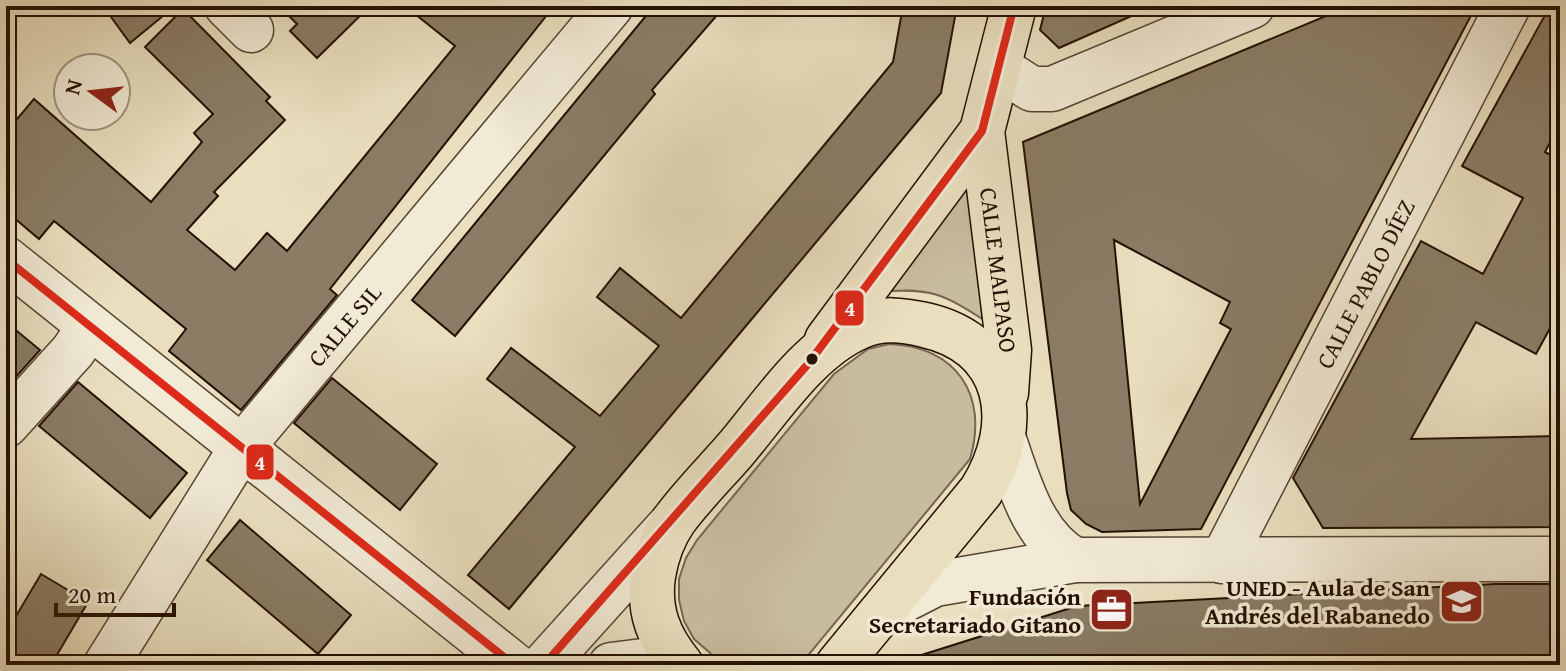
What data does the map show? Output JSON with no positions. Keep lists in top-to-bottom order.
{
  "streets": {
    "main road": ["CALLE MALPASO"],
    "street": ["CALLE PABLO DÍEZ", "CALLE SIL"]
  },
  "places": {
    "school or university": ["UNED - Aula de San Andrés del Rabanedo"],
    "office": ["Fundación Secretariado Gitano"]
  },
  "lines": ["transit line 4"],
  "scale_bar": "20 m",
  "north": "left"
}
